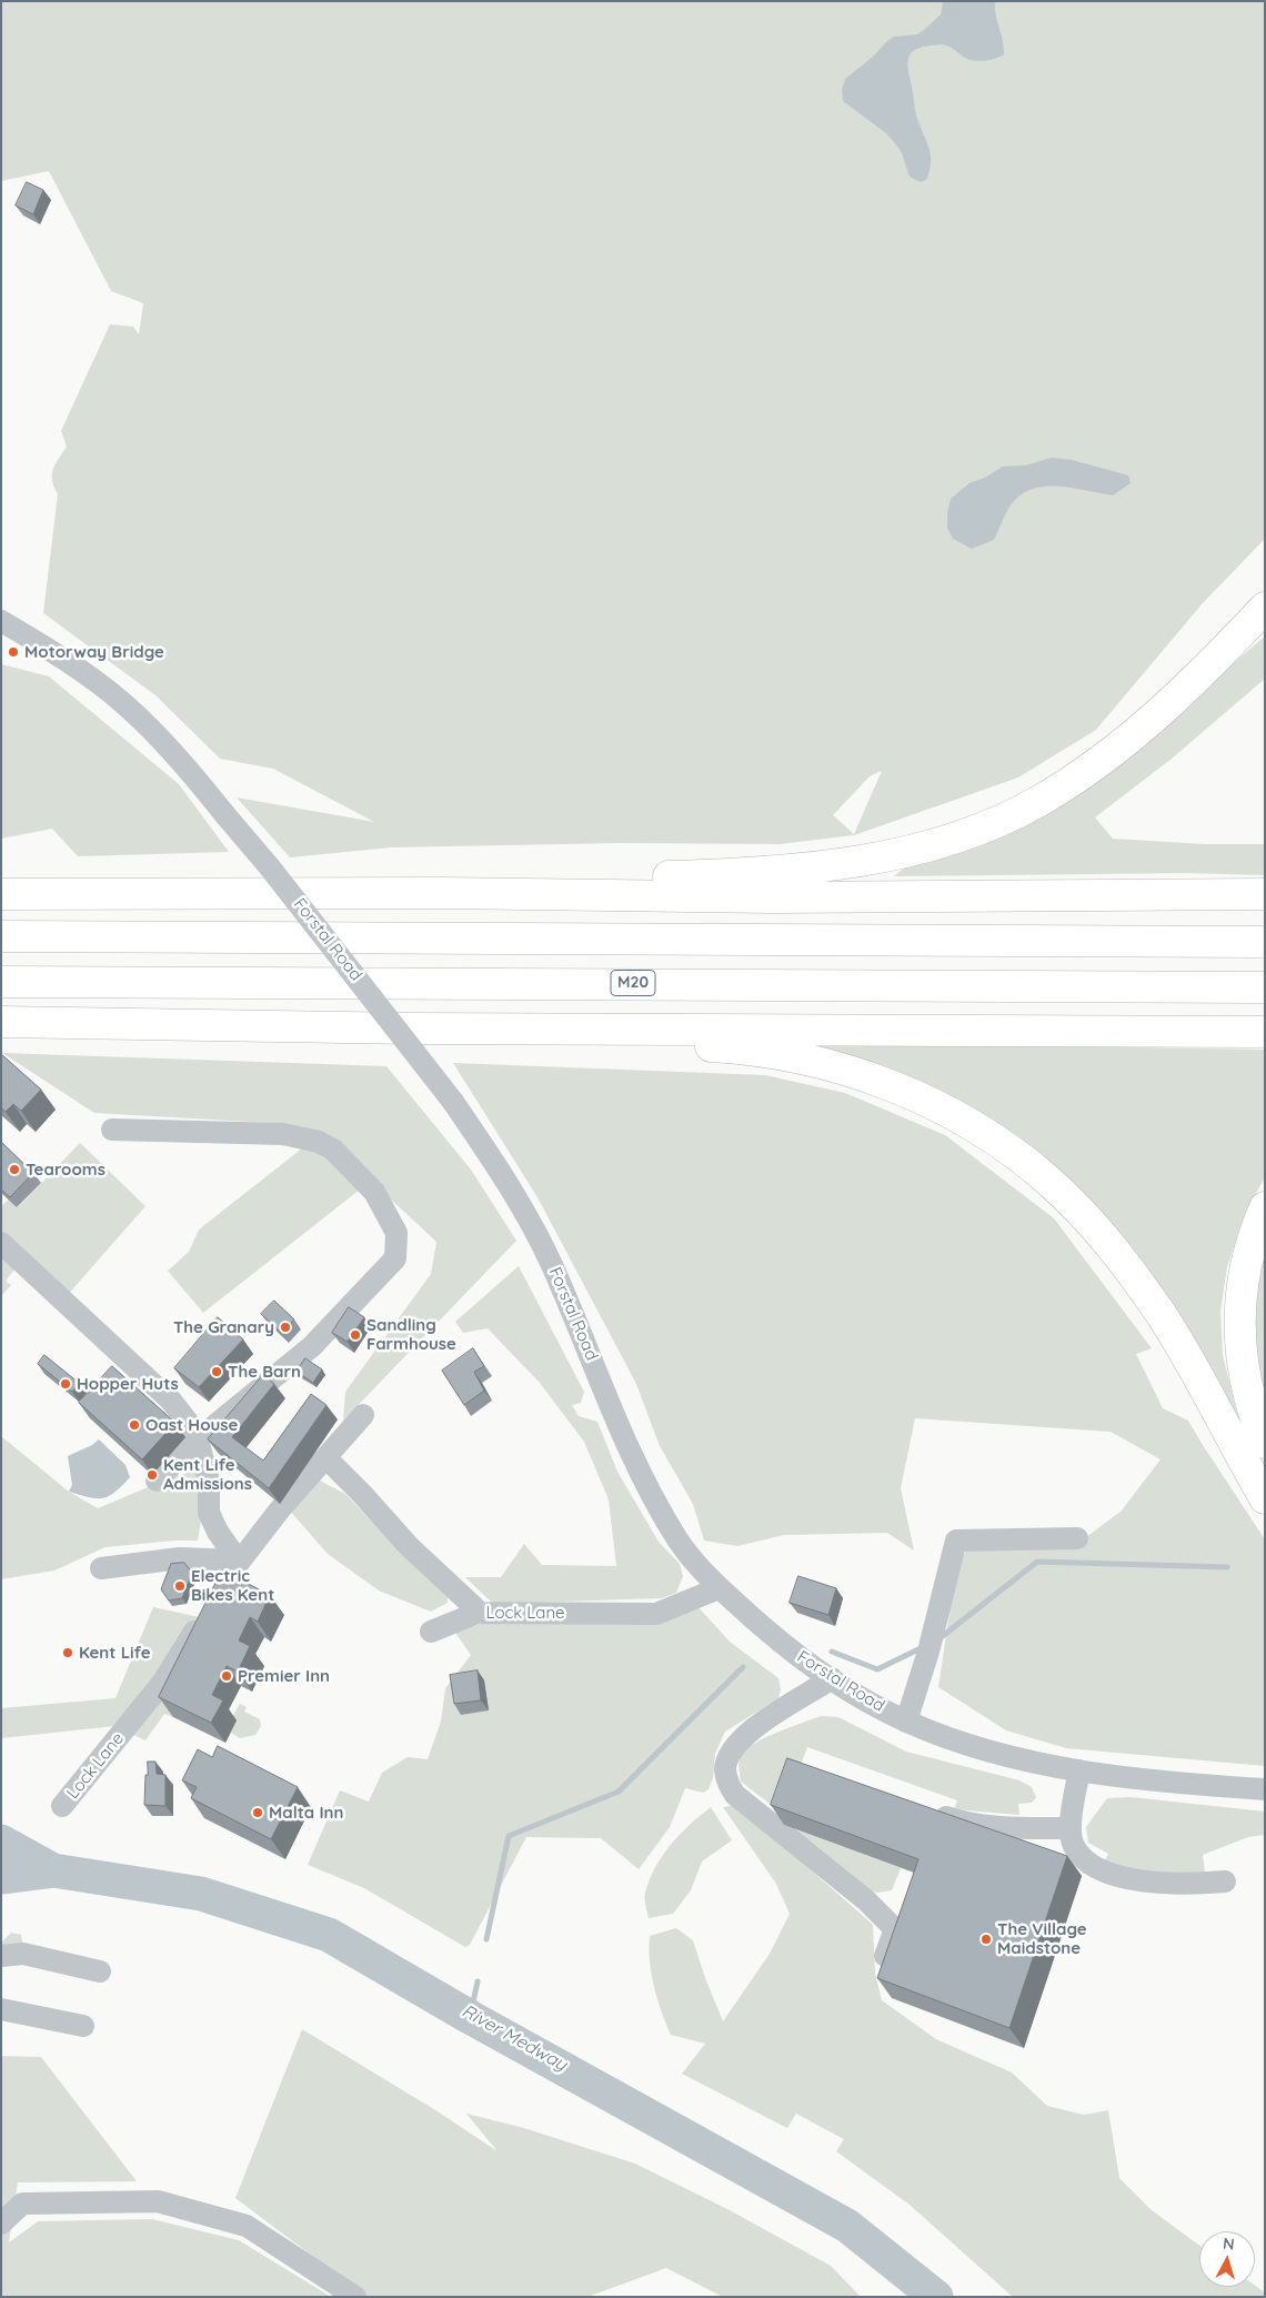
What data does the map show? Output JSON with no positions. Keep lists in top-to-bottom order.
{
  "streets": {
    "highway": ["M20"],
    "street": ["Forstal Road", "Lock Lane"]
  },
  "crossings": [
    ["Forstal Road", "Lock Lane"]
  ],
  "water": ["River Medway"],
  "places": [
    "Motorway Bridge",
    "Tearooms",
    "The Granary",
    "Sandling Farmhouse",
    "The Barn",
    "Hopper Huts",
    "Oast House",
    "Kent Life Admissions",
    "Electric Bikes Kent",
    "Kent Life",
    "Premier Inn",
    "Malta Inn",
    "The Village Maidstone"
  ],
  "north": "top"
}
